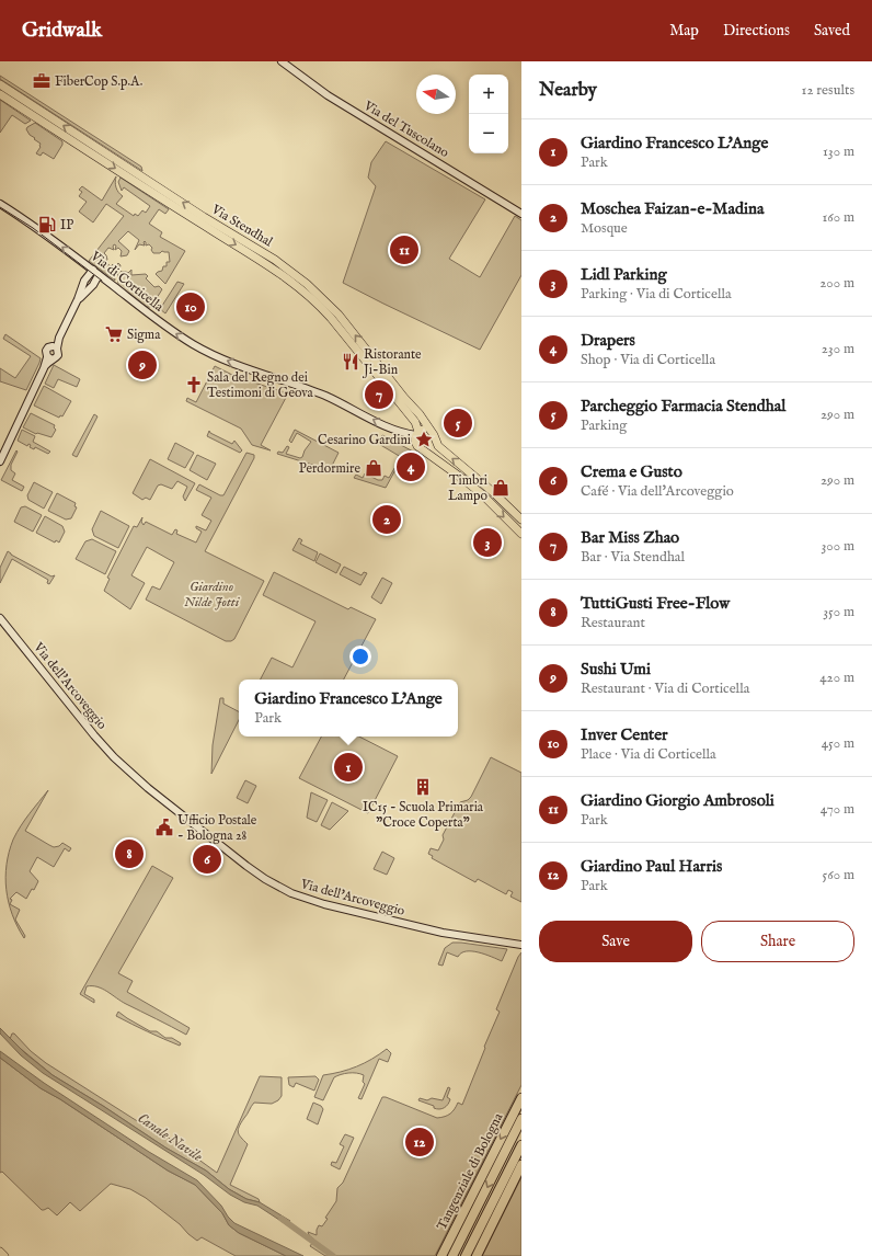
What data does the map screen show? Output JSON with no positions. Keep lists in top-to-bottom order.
{
  "streets": {
    "highway": ["Tangenziale di Bologna"],
    "main road": ["Via Stendhal"],
    "street": ["Via del Tuscolano", "Via di Corticella", "Via dell'Arcoveggio"]
  },
  "crossings": [
    ["Via Stendhal", "Via di Corticella"]
  ],
  "one_way": ["Via di Corticella"],
  "water": ["Canale Navile"],
  "parks": ["Giardino Nilde Jotti"],
  "places": {
    "office": ["FiberCop S.p.A."],
    "fuel station": ["IP"],
    "supermarket": ["Sigma"],
    "restaurant": ["Ristorante Ji-Bin"],
    "church": ["Sala del Regno dei Testimoni di Geova"],
    "place": ["Cesarino Gardini"],
    "shop": ["Perdormire", "Timbri Lampo"],
    "building": ["IC15 - Scuola Primaria \"Croce Coperta\""],
    "public building": ["Ufficio Postale - Bologna 28"]
  },
  "north": "left",
  "page": {
    "header": "Gridwalk",
    "nav": ["Map", "Directions", "Saved"],
    "heading": ["Nearby", "12 results"],
    "map_buttons": ["+", "−"],
    "list": [
      {
        "mark": "1",
        "name": "Giardino Francesco L'Ange",
        "note": "Park",
        "value": "130 m"
      },
      {
        "mark": "2",
        "name": "Moschea Faizan-e-Madina",
        "note": "Mosque",
        "value": "160 m"
      },
      {
        "mark": "3",
        "name": "Lidl Parking",
        "note": "Parking · Via di Corticella",
        "value": "200 m"
      },
      {
        "mark": "4",
        "name": "Drapers",
        "note": "Shop · Via di Corticella",
        "value": "230 m"
      },
      {
        "mark": "5",
        "name": "Parcheggio Farmacia Stendhal",
        "note": "Parking",
        "value": "290 m"
      },
      {
        "mark": "6",
        "name": "Crema e Gusto",
        "note": "Café · Via dell'Arcoveggio",
        "value": "290 m"
      },
      {
        "mark": "7",
        "name": "Bar Miss Zhao",
        "note": "Bar · Via Stendhal",
        "value": "300 m"
      },
      {
        "mark": "8",
        "name": "TuttiGusti Free-Flow",
        "note": "Restaurant",
        "value": "350 m"
      },
      {
        "mark": "9",
        "name": "Sushi Umi",
        "note": "Restaurant · Via di Corticella",
        "value": "420 m"
      },
      {
        "mark": "10",
        "name": "Inver Center",
        "note": "Place · Via di Corticella",
        "value": "450 m"
      },
      {
        "mark": "11",
        "name": "Giardino Giorgio Ambrosoli",
        "note": "Park",
        "value": "470 m"
      },
      {
        "mark": "12",
        "name": "Giardino Paul Harris",
        "note": "Park",
        "value": "560 m"
      }
    ],
    "pins": [
      "11",
      "10",
      "9",
      "7",
      "5",
      "4",
      "2",
      "3",
      "1",
      "8",
      "6",
      "12"
    ],
    "popup": ["Giardino Francesco L'Ange", "Park"],
    "buttons": ["Save", "Share"]
  }
}
